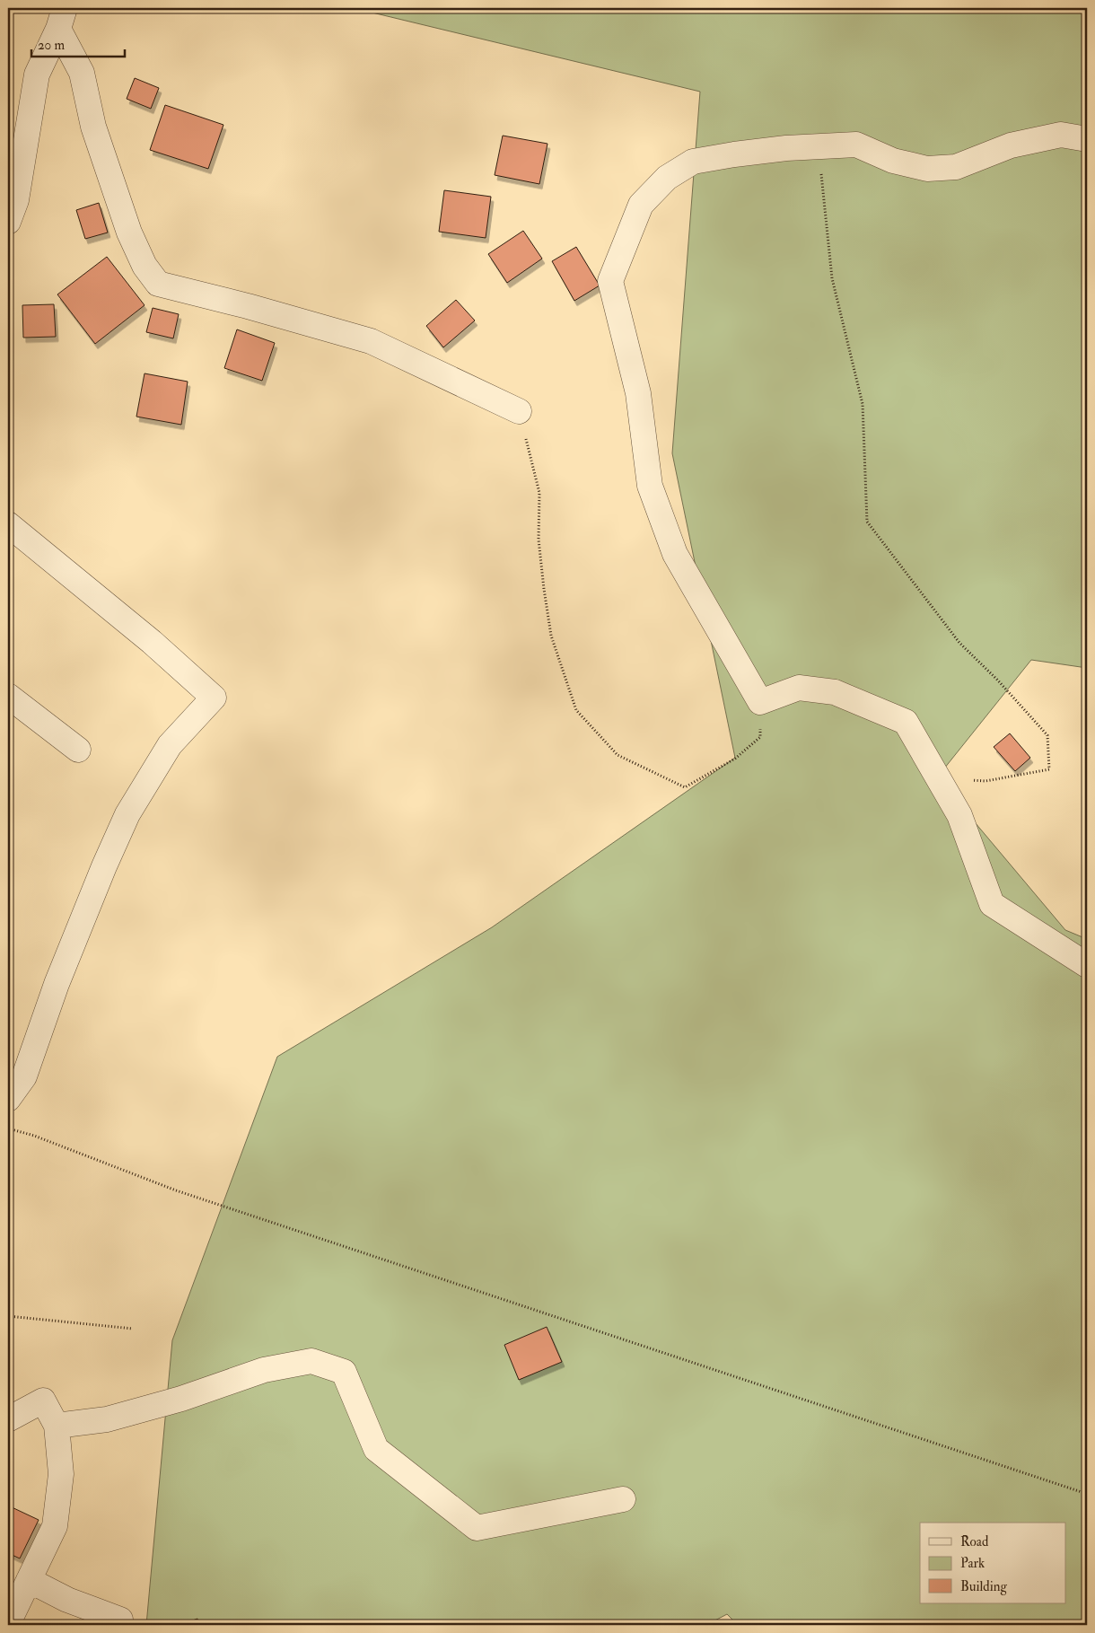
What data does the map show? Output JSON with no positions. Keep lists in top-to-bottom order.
{
  "legend": ["Road", "Park", "Building"],
  "scale_bar": "20 m"
}
